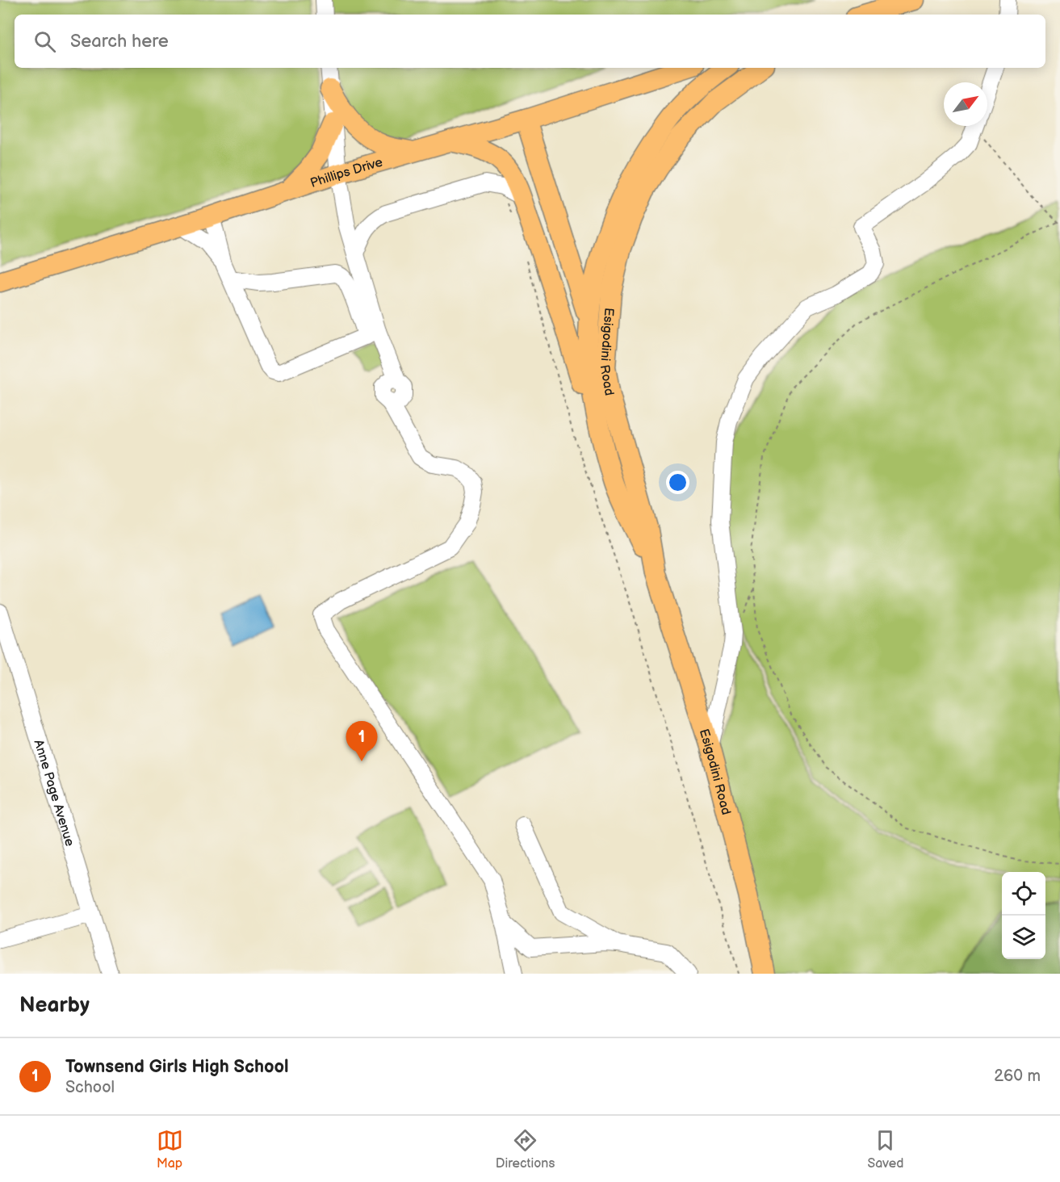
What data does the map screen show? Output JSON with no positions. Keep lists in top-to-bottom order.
{
  "streets": {
    "main road": ["Phillips Drive", "Esigodini Road"],
    "street": ["Anne Page Avenue"]
  },
  "north": "top right",
  "page": {
    "search": "Search here",
    "pins": "1",
    "heading": "Nearby",
    "list": [
      {
        "mark": "1",
        "name": "Townsend Girls High School",
        "note": "School",
        "value": "260 m"
      }
    ],
    "nav": ["Map", "Directions", "Saved"]
  }
}
